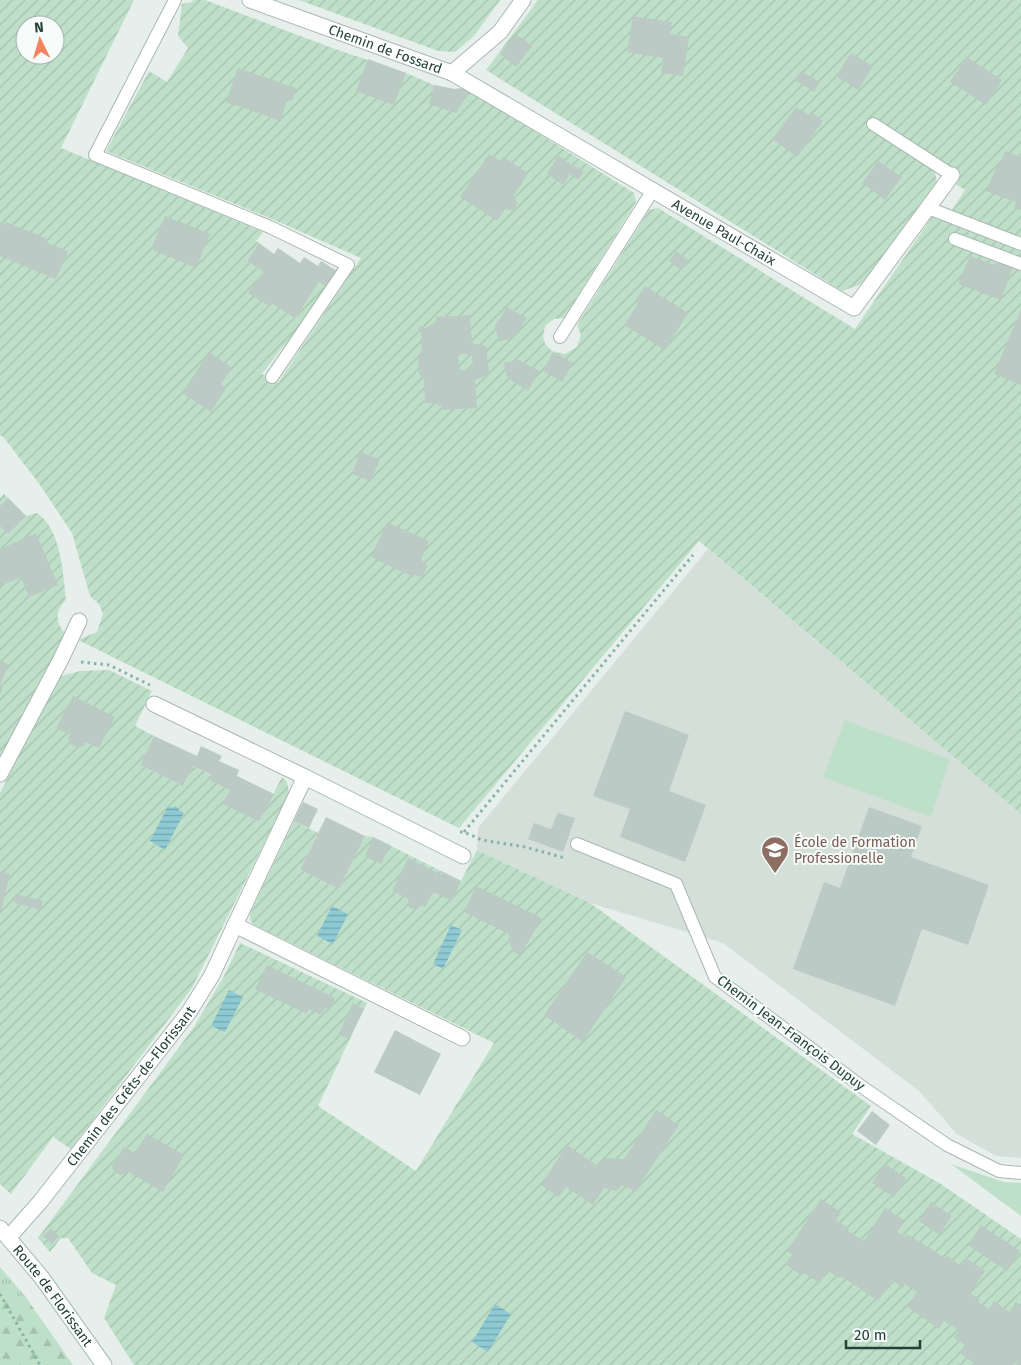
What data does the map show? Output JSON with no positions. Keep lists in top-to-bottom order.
{
  "streets": {
    "street": [
      "Chemin de Fossard",
      "Avenue Paul-Chaix",
      "Chemin des Crêts-de-Florissant",
      "Route de Florissant"
    ],
    "lane": ["Chemin Jean-François Dupuy"]
  },
  "crossings": [
    ["Chemin de Fossard", "Avenue Paul-Chaix"],
    ["Chemin des Crêts-de-Florissant", "Route de Florissant"]
  ],
  "places": {
    "school or university": ["École de Formation Professionelle"]
  },
  "scale_bar": "20 m",
  "north": "top"
}
